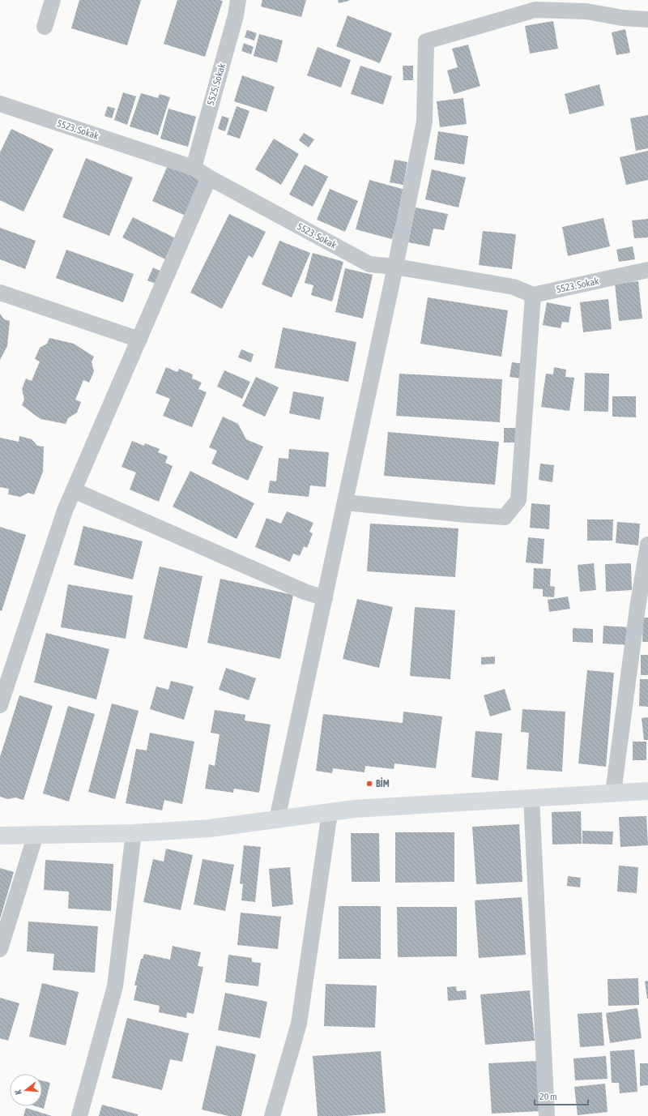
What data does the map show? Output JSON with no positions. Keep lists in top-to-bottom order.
{
  "streets": {
    "street": ["5525. Sokak", "5523. Sokak"]
  },
  "crossings": [
    ["5525. Sokak", "5523. Sokak"]
  ],
  "places": ["BİM"],
  "scale_bar": "20 m",
  "north": "left"
}
